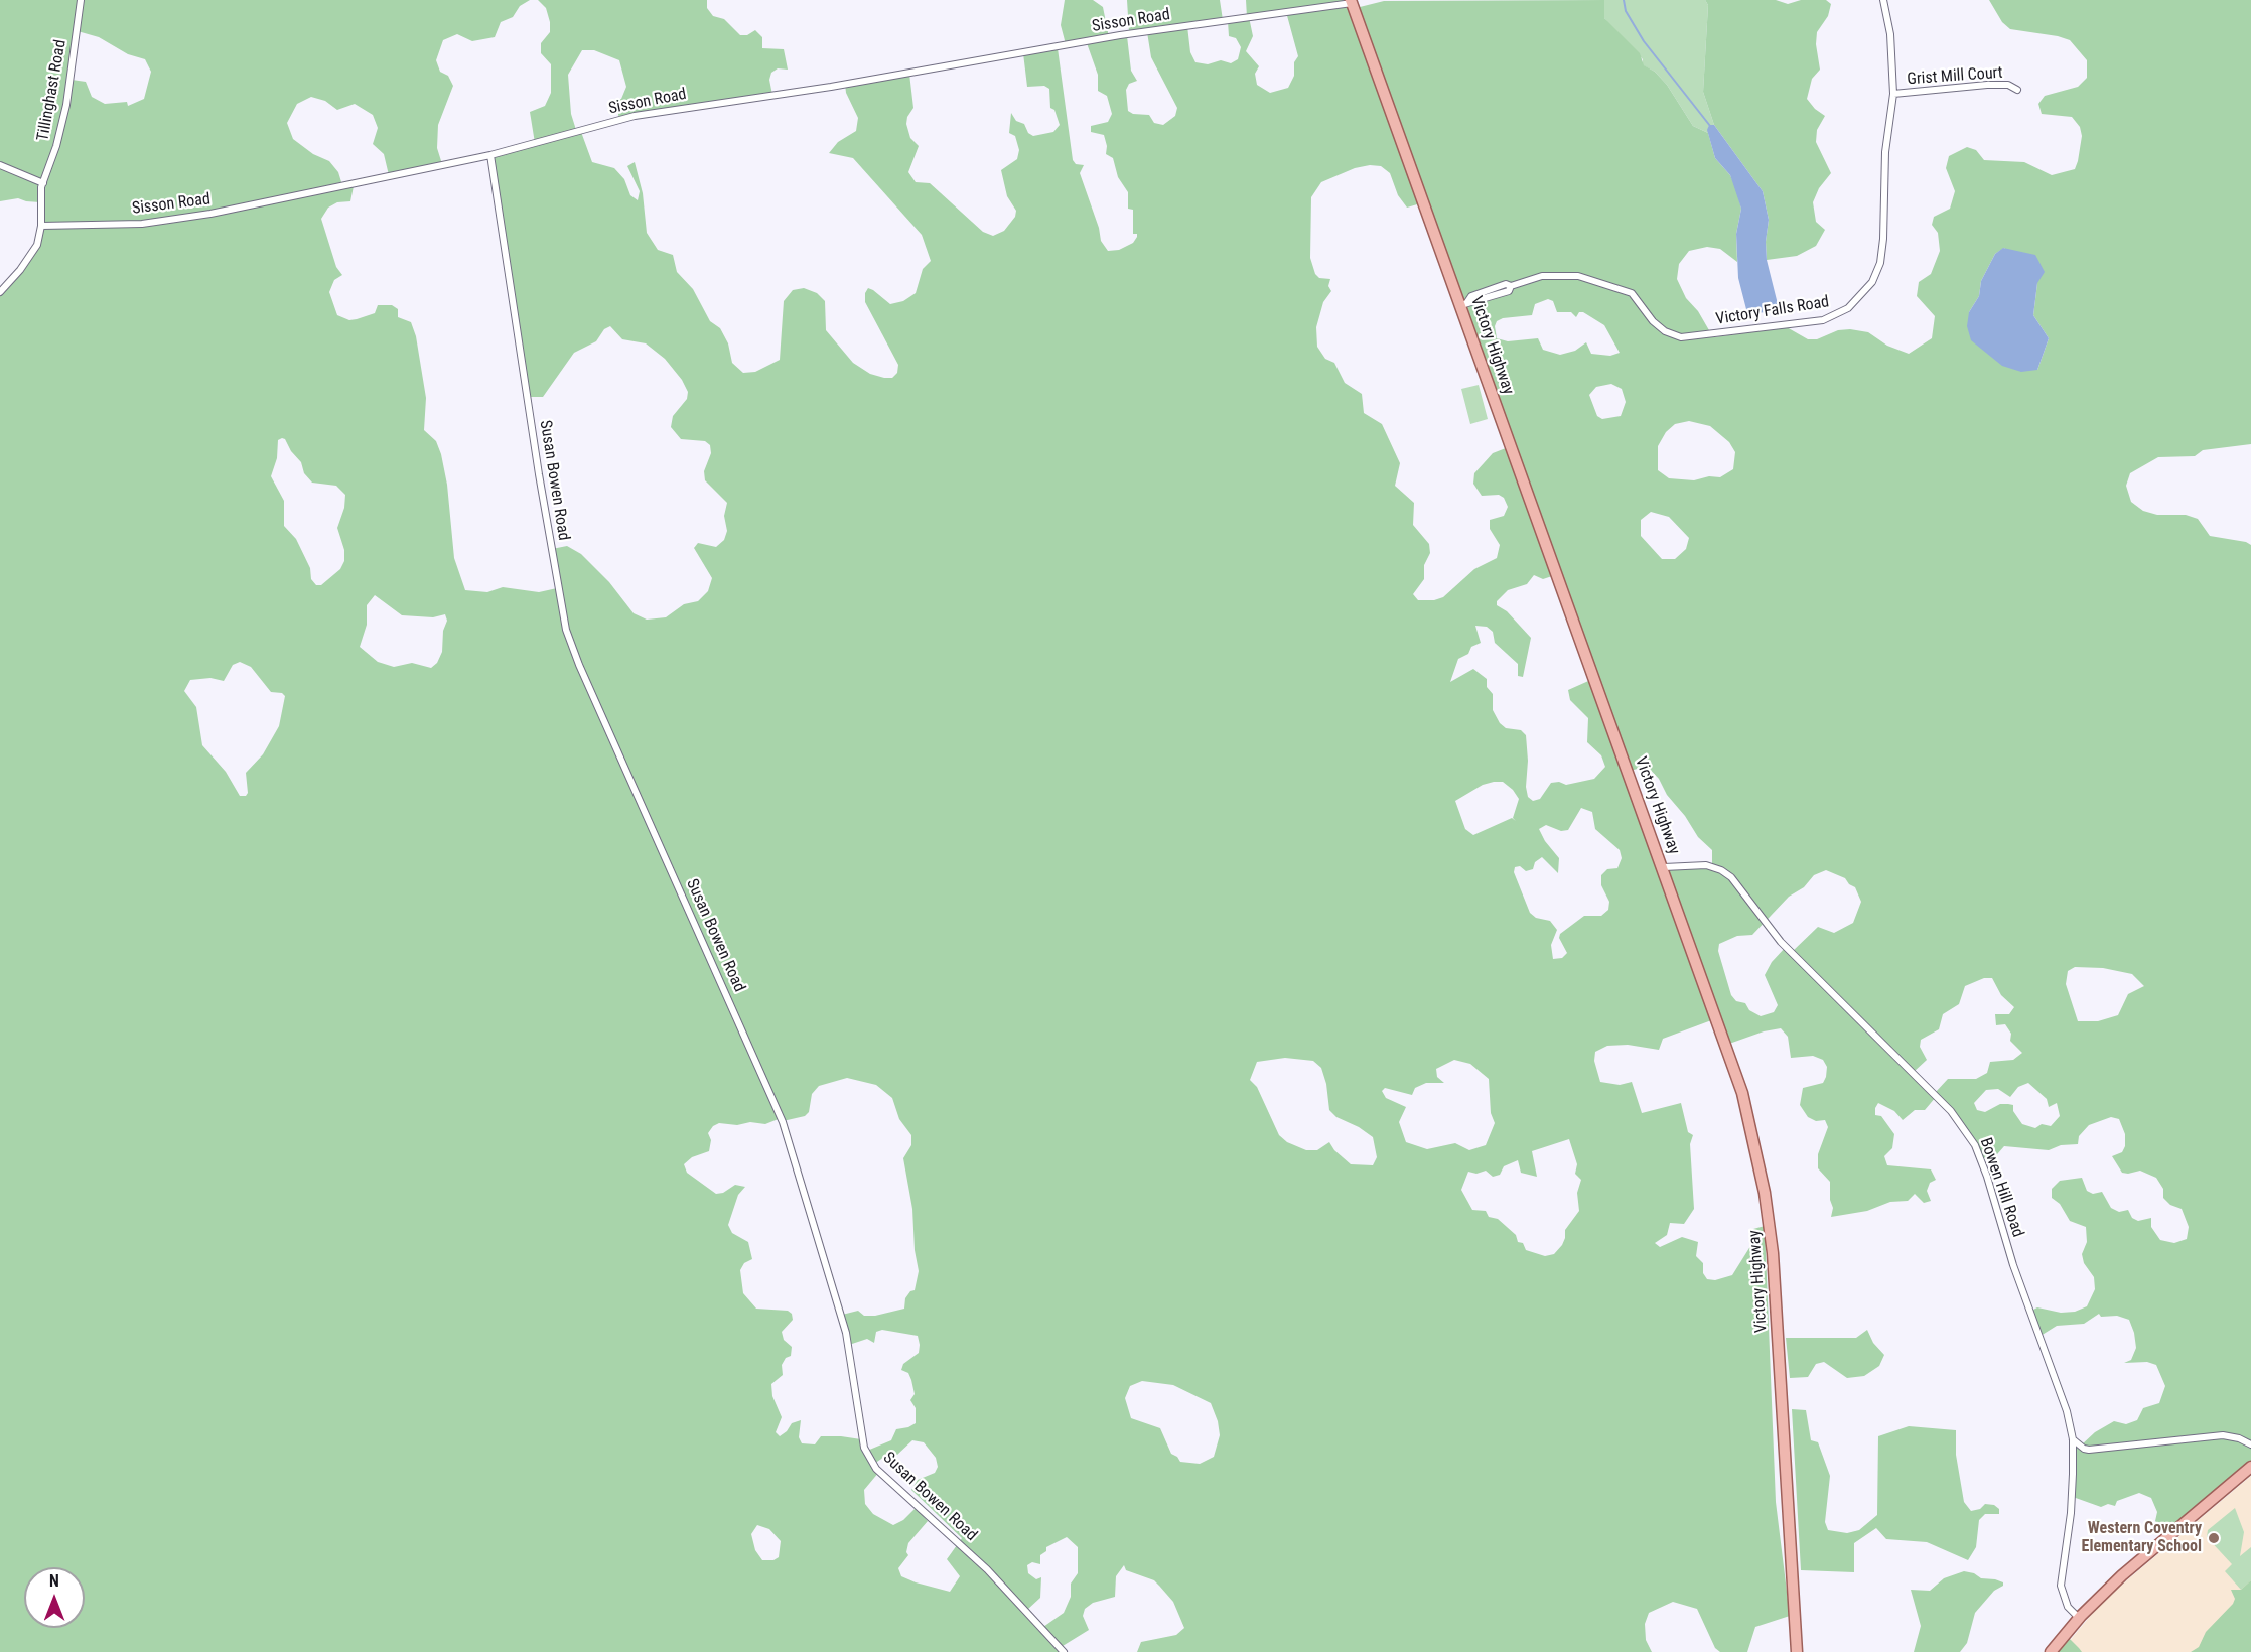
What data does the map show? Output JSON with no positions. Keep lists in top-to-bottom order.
{
  "streets": {
    "main road": ["Victory Highway"],
    "street": [
      "Sisson Road",
      "Grist Mill Court",
      "Tillinghast Road",
      "Victory Falls Road",
      "Susan Bowen Road",
      "Bowen Hill Road"
    ]
  },
  "crossings": [
    ["Sisson Road", "Victory Highway"],
    ["Sisson Road", "Susan Bowen Road"],
    ["Grist Mill Court", "Victory Falls Road"],
    ["Victory Falls Road", "Victory Highway"],
    ["Victory Highway", "Bowen Hill Road"]
  ],
  "places": ["Western Coventry Elementary School"],
  "north": "top"
}
